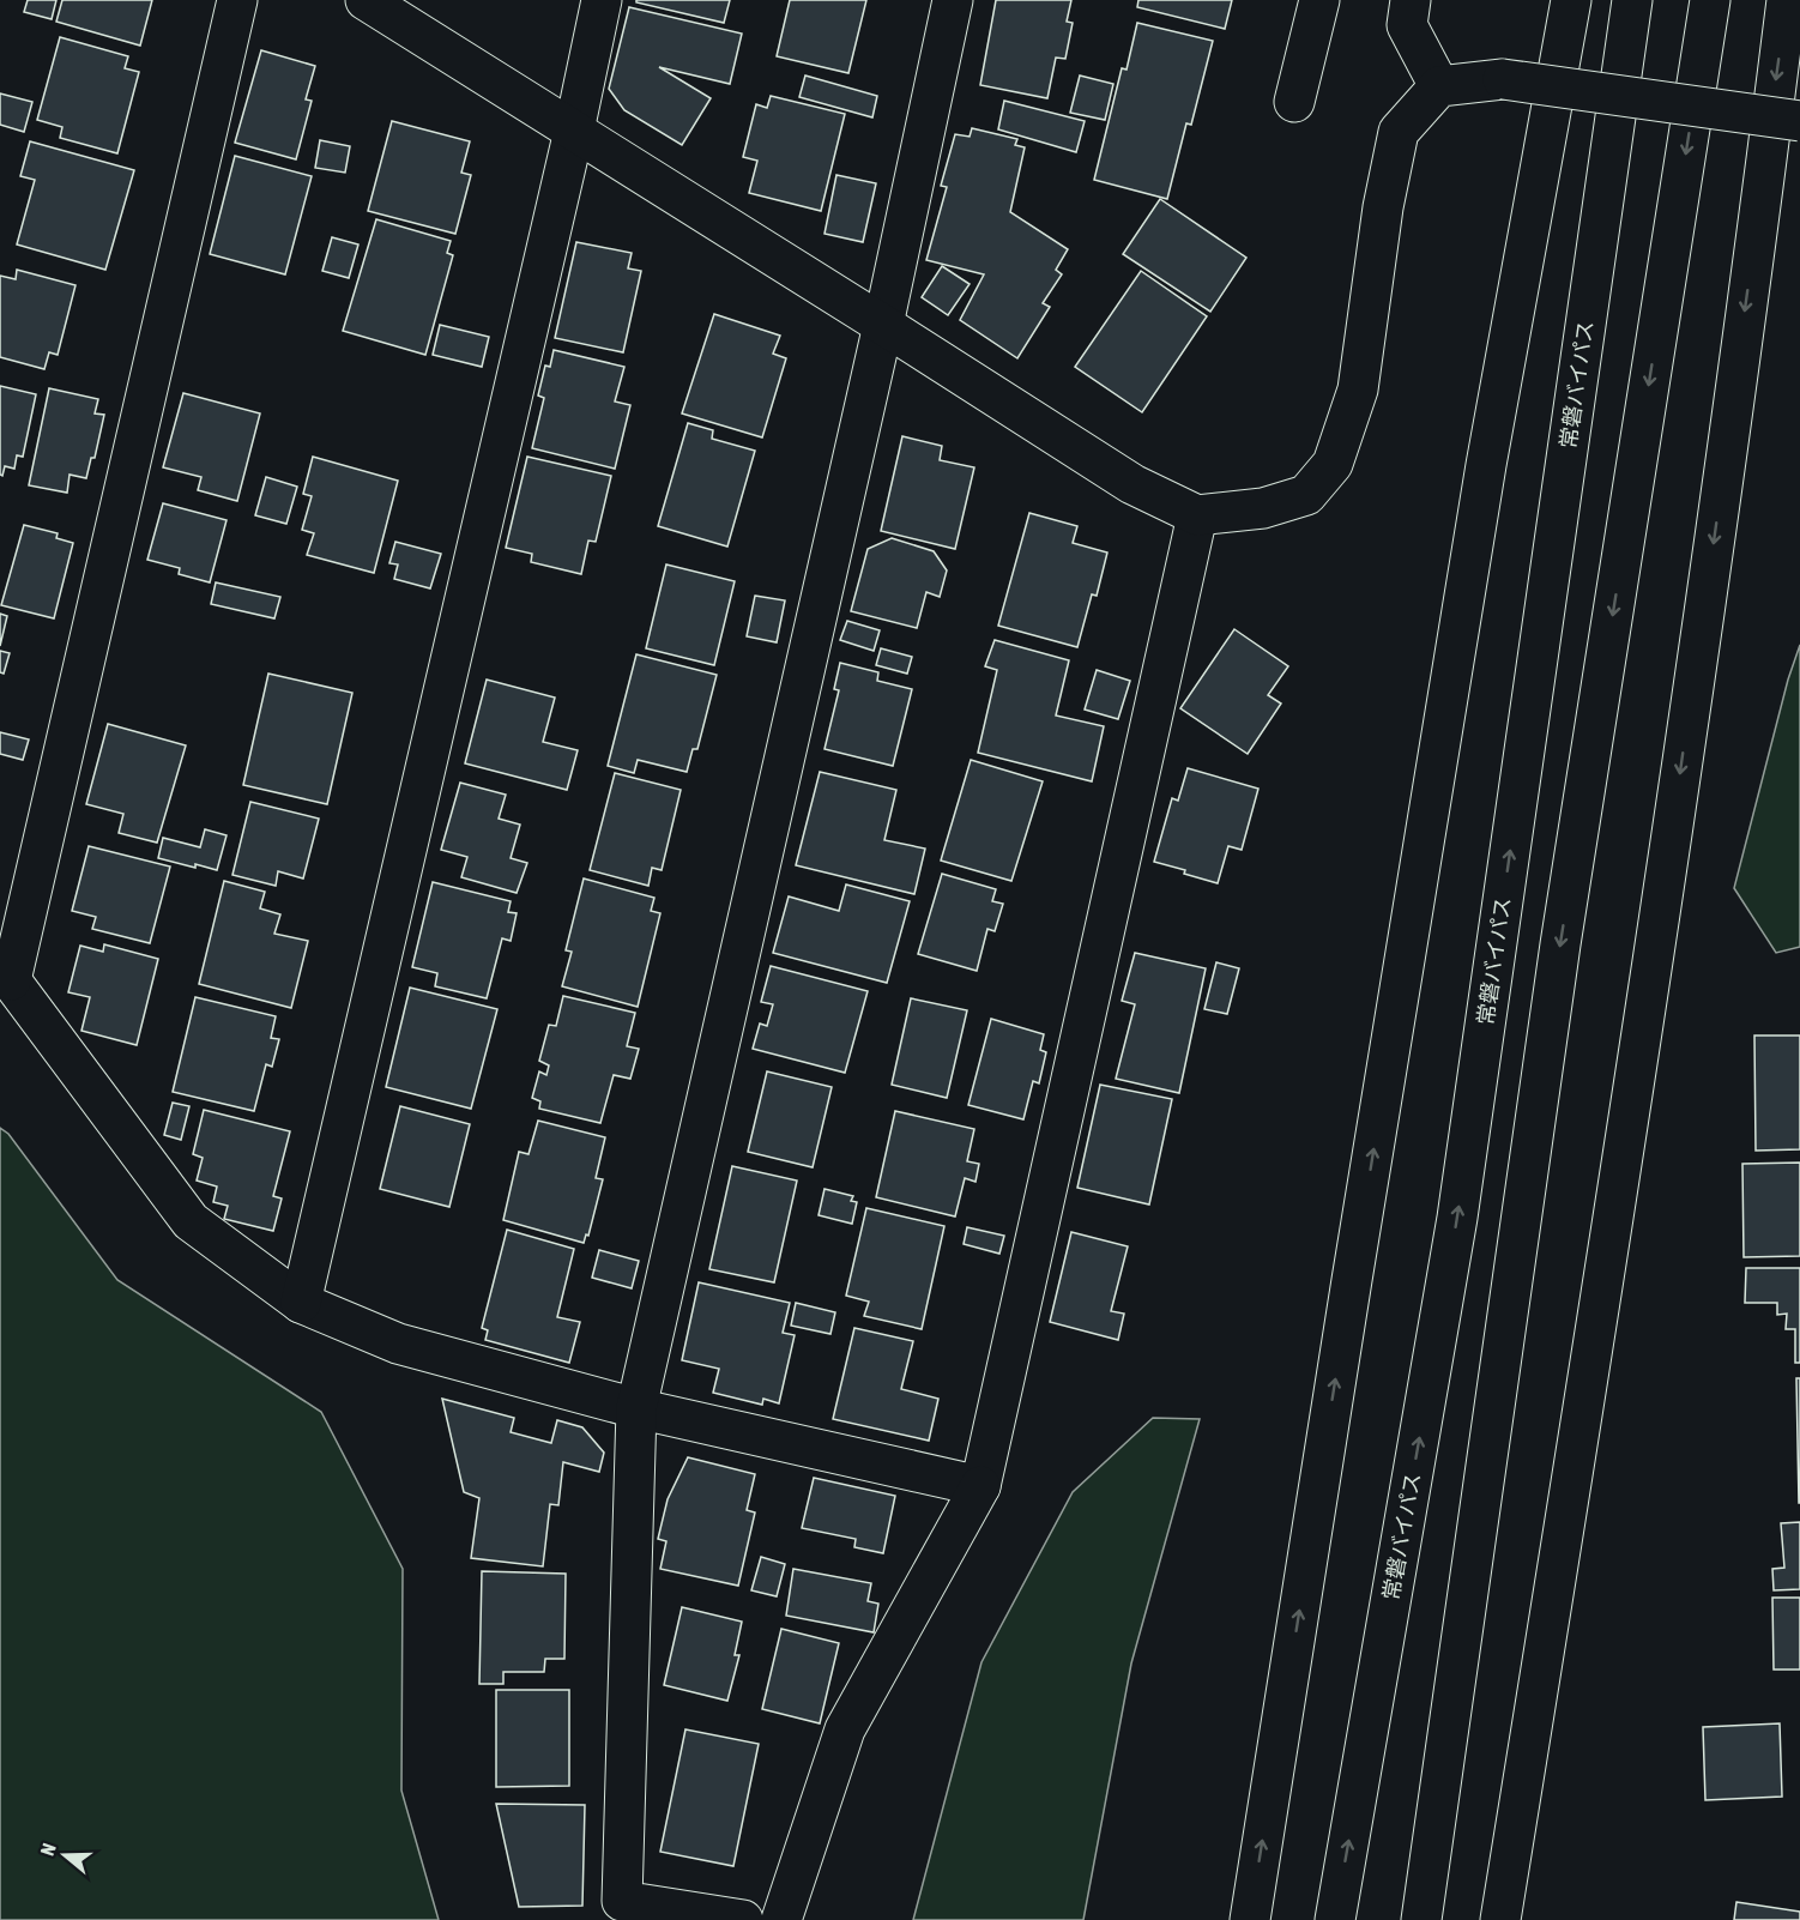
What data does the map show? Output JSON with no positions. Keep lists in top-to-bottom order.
{
  "streets": {
    "main road": ["常磐バイパス"]
  },
  "north": "left"
}
